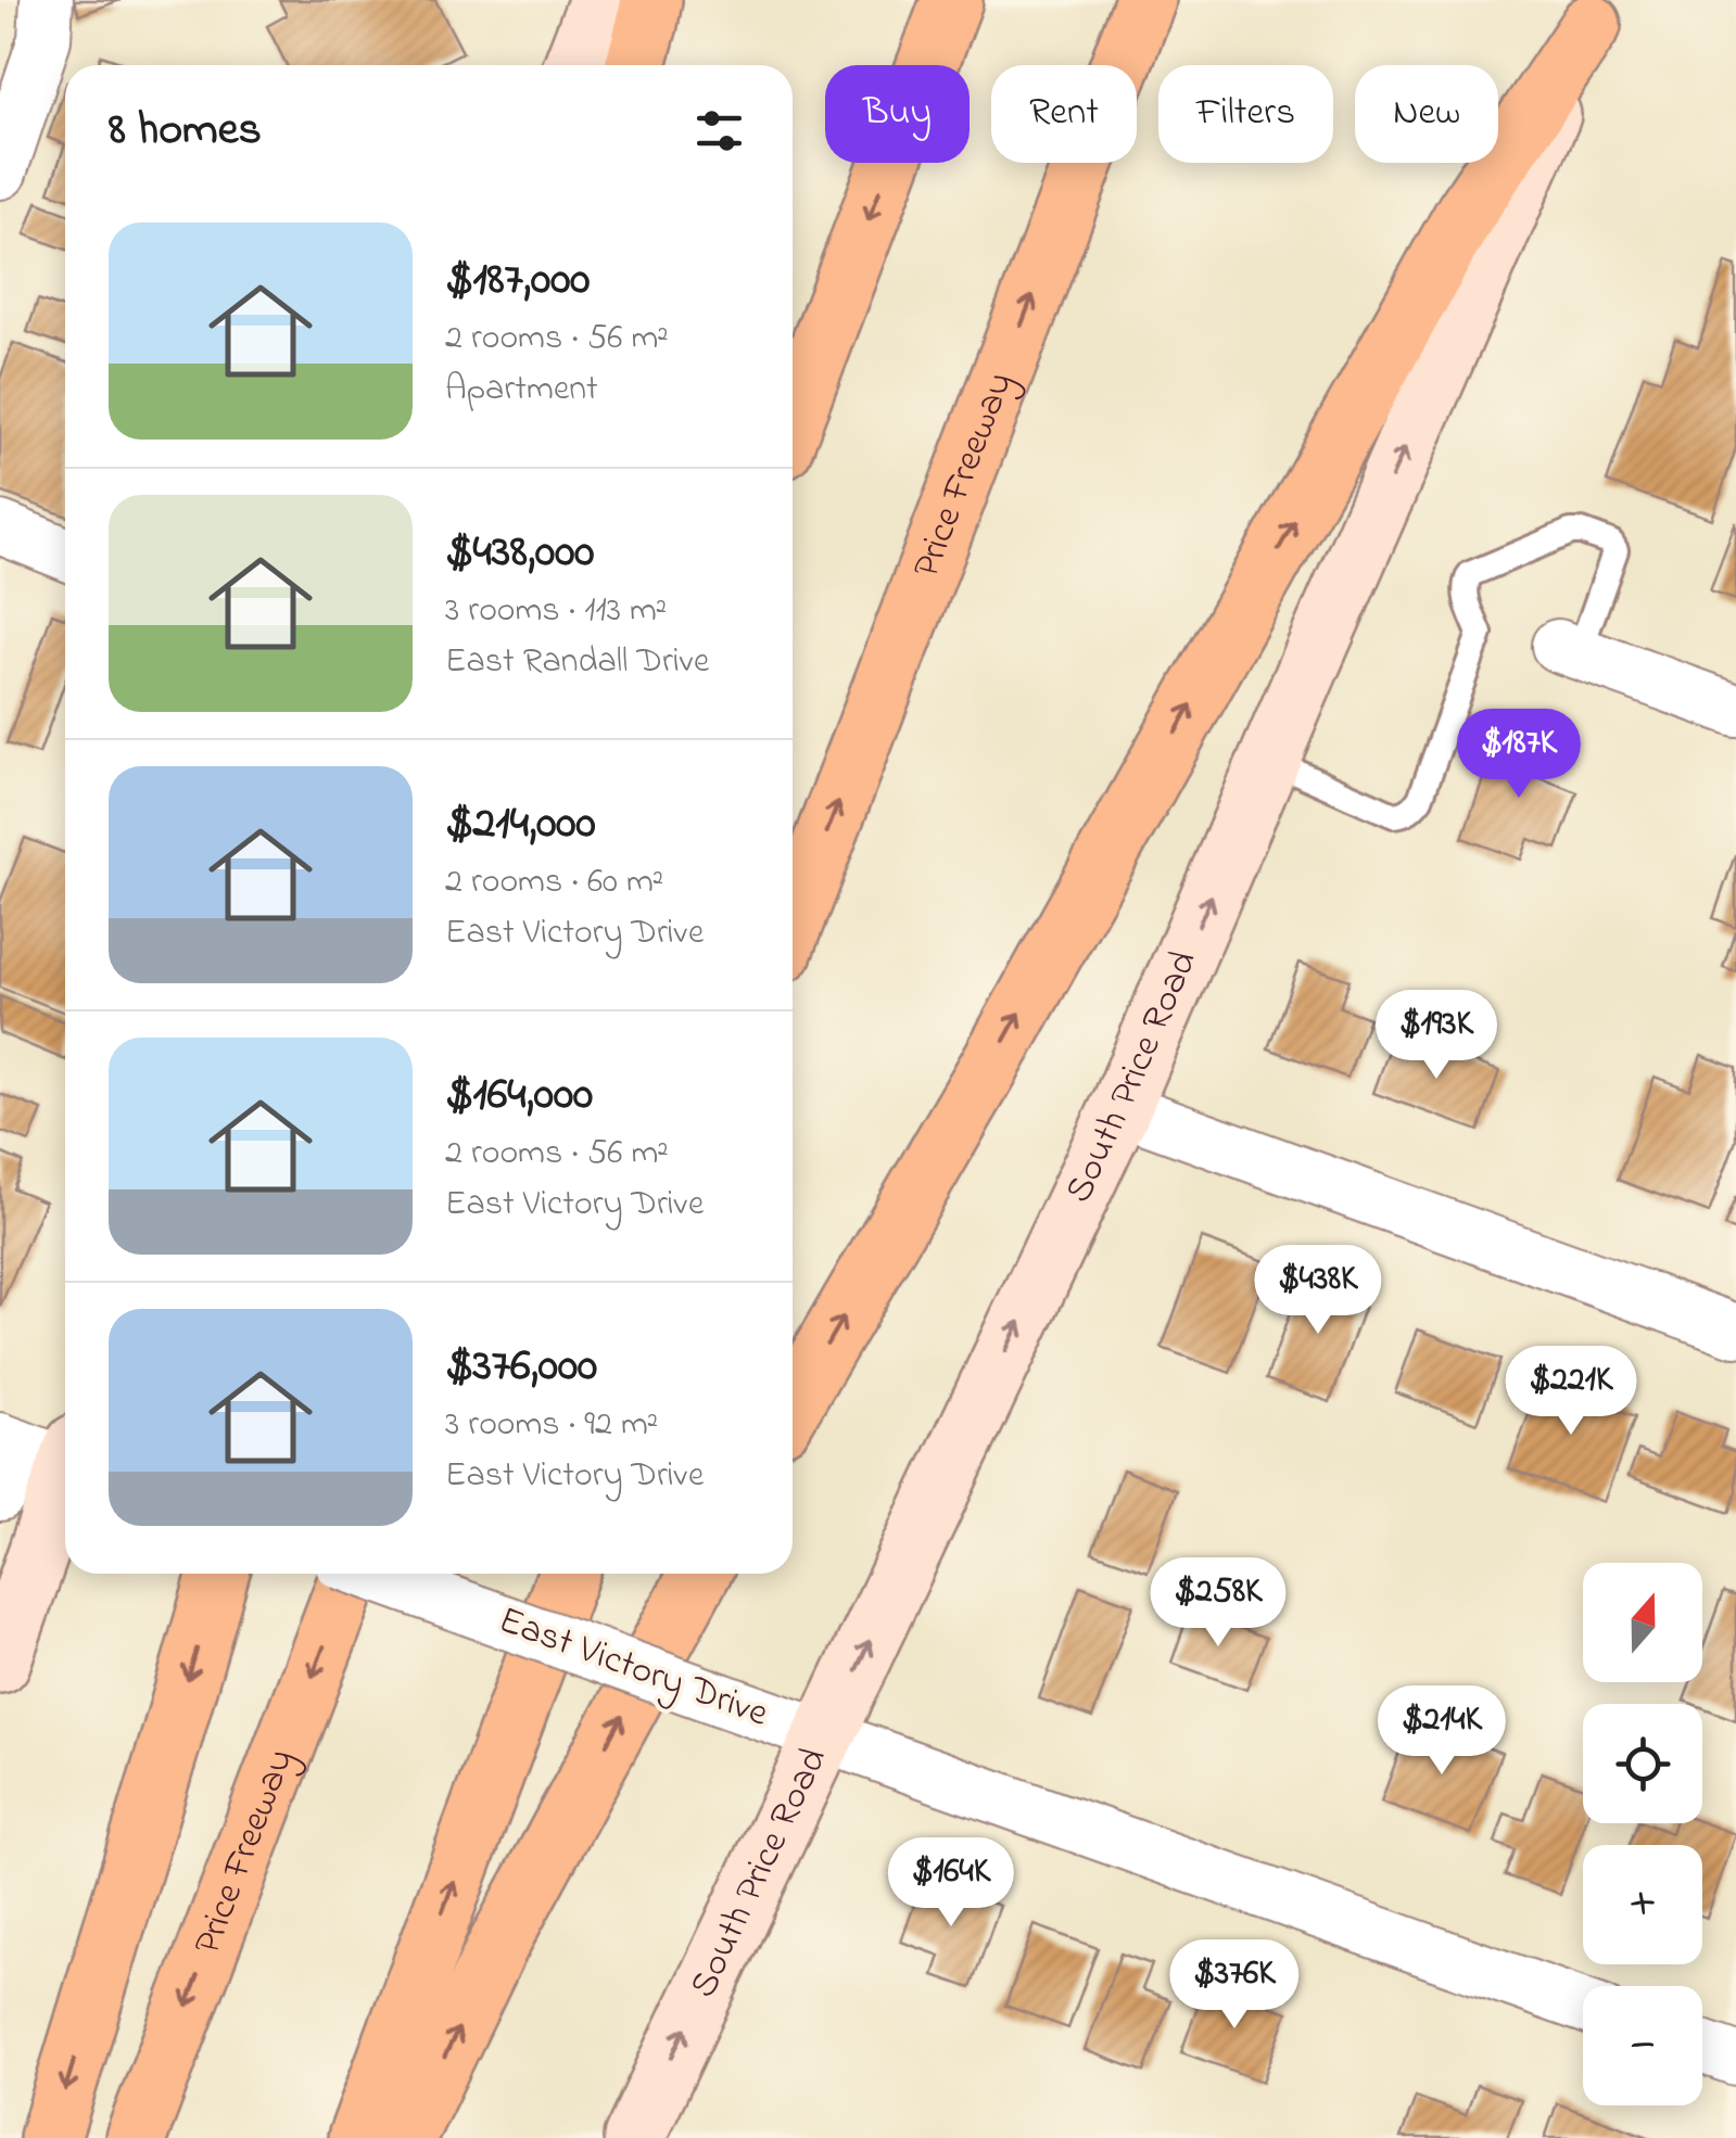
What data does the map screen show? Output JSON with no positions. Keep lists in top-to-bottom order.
{
  "streets": {
    "highway": ["Price Freeway"],
    "main road": ["South Price Road"],
    "street": ["East Victory Drive"]
  },
  "crossings": [
    ["South Price Road", "East Victory Drive"]
  ],
  "one_way": ["South Price Road"],
  "north": "top",
  "page": {
    "chip": [
      "Buy",
      "Rent",
      "Filters",
      "New"
    ],
    "heading": "8 homes",
    "list": [
      {
        "name": "$187,000",
        "note": "2 rooms · 56 m² · Apartment"
      },
      {
        "name": "$438,000",
        "note": "3 rooms · 113 m² · East Randall Drive"
      },
      {
        "name": "$214,000",
        "note": "2 rooms · 60 m² · East Victory Drive"
      },
      {
        "name": "$164,000",
        "note": "2 rooms · 56 m² · East Victory Drive"
      },
      {
        "name": "$376,000",
        "note": "3 rooms · 92 m² · East Victory Drive"
      }
    ],
    "price": [
      "$187K",
      "$193K",
      "$438K",
      "$221K",
      "$258K",
      "$214K",
      "$164K",
      "$376K"
    ],
    "map_buttons": ["+", "−"]
  }
}
